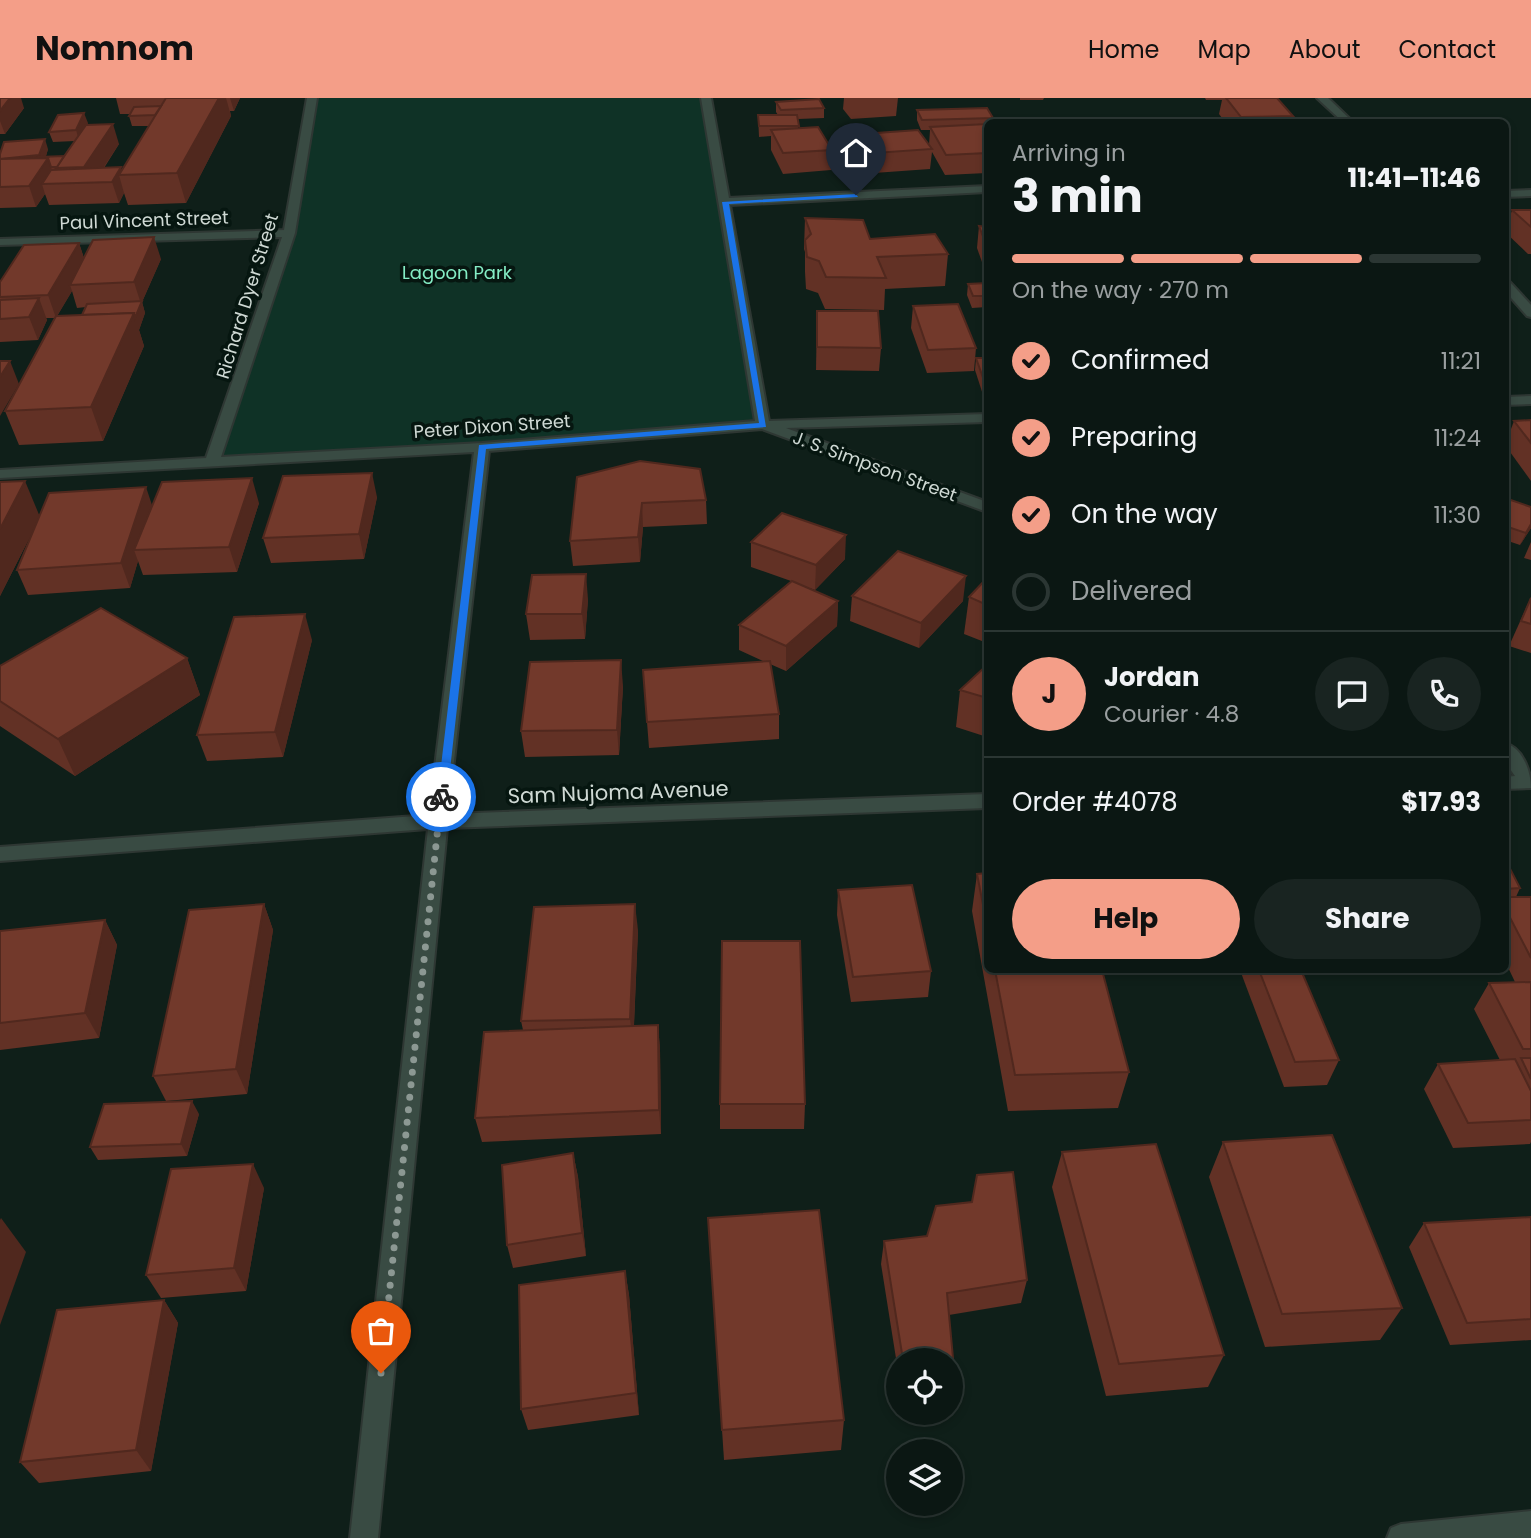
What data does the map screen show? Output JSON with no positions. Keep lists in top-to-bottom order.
{
  "streets": {
    "street": [
      "Paul Vincent Street",
      "Richard Dyer Street",
      "Peter Dixon Street",
      "J. S. Simpson Street",
      "Sam Nujoma Avenue"
    ]
  },
  "crossings": [
    ["Paul Vincent Street", "Richard Dyer Street"],
    ["Richard Dyer Street", "Peter Dixon Street"],
    ["Peter Dixon Street", "J. S. Simpson Street"]
  ],
  "parks": ["Lagoon Park"],
  "page": {
    "header": "Nomnom",
    "nav": [
      "Home",
      "Map",
      "About",
      "Contact"
    ],
    "heading": ["3 min", "Arriving in", "11:41–11:46"],
    "panel": [
      "Jordan",
      "Courier · 4.8",
      "Order #4078",
      "$17.93"
    ],
    "bar": "On the way · 270 m",
    "list": [
      ["Confirmed", "11:21"],
      ["Preparing", "11:24"],
      ["On the way", "11:30"],
      "Delivered"
    ],
    "round": "J",
    "buttons": ["Help", "Share"]
  }
}
